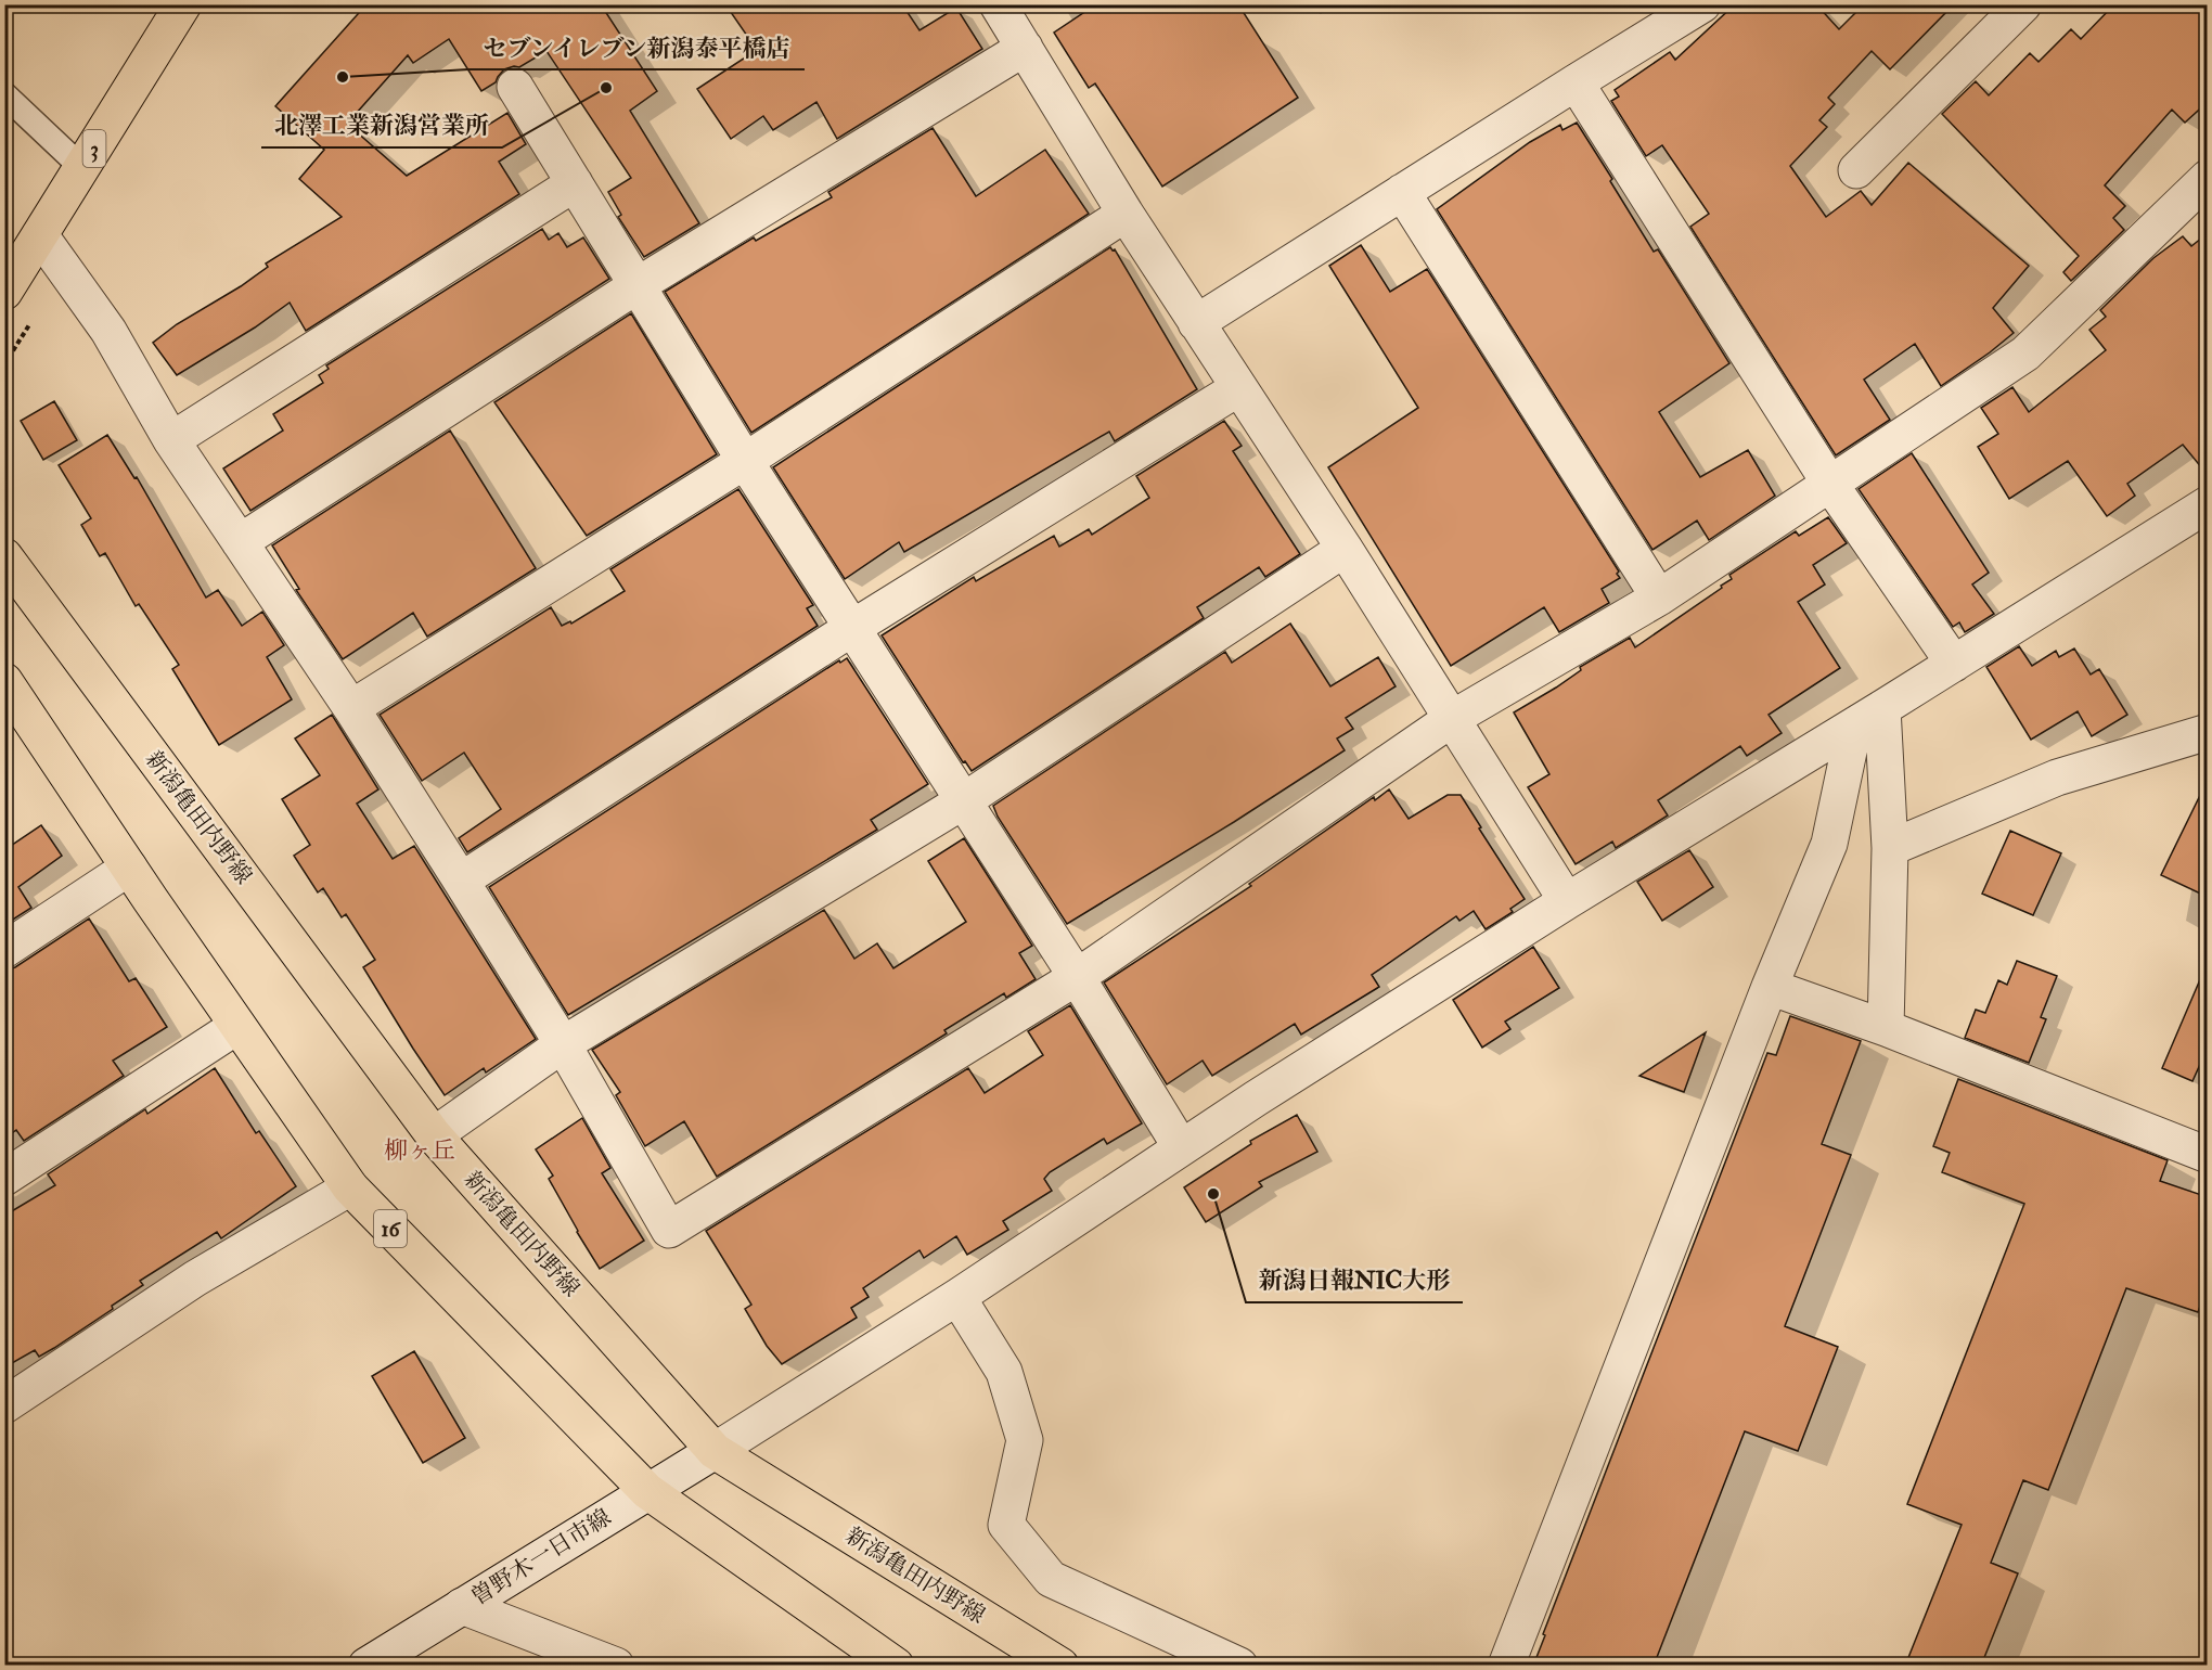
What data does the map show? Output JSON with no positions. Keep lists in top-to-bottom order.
{
  "streets": {
    "main road": ["3", "新潟亀田内野線", "16"],
    "street": ["曽野木一日市線"]
  },
  "crossings": [
    ["新潟亀田内野線", "曽野木一日市線"],
    ["16", "曽野木一日市線"]
  ],
  "districts": ["柳ヶ丘"],
  "places": ["セブンイレブン新潟泰平橋店", "北澤工業新潟営業所", "新潟日報NIC大形"]
}
